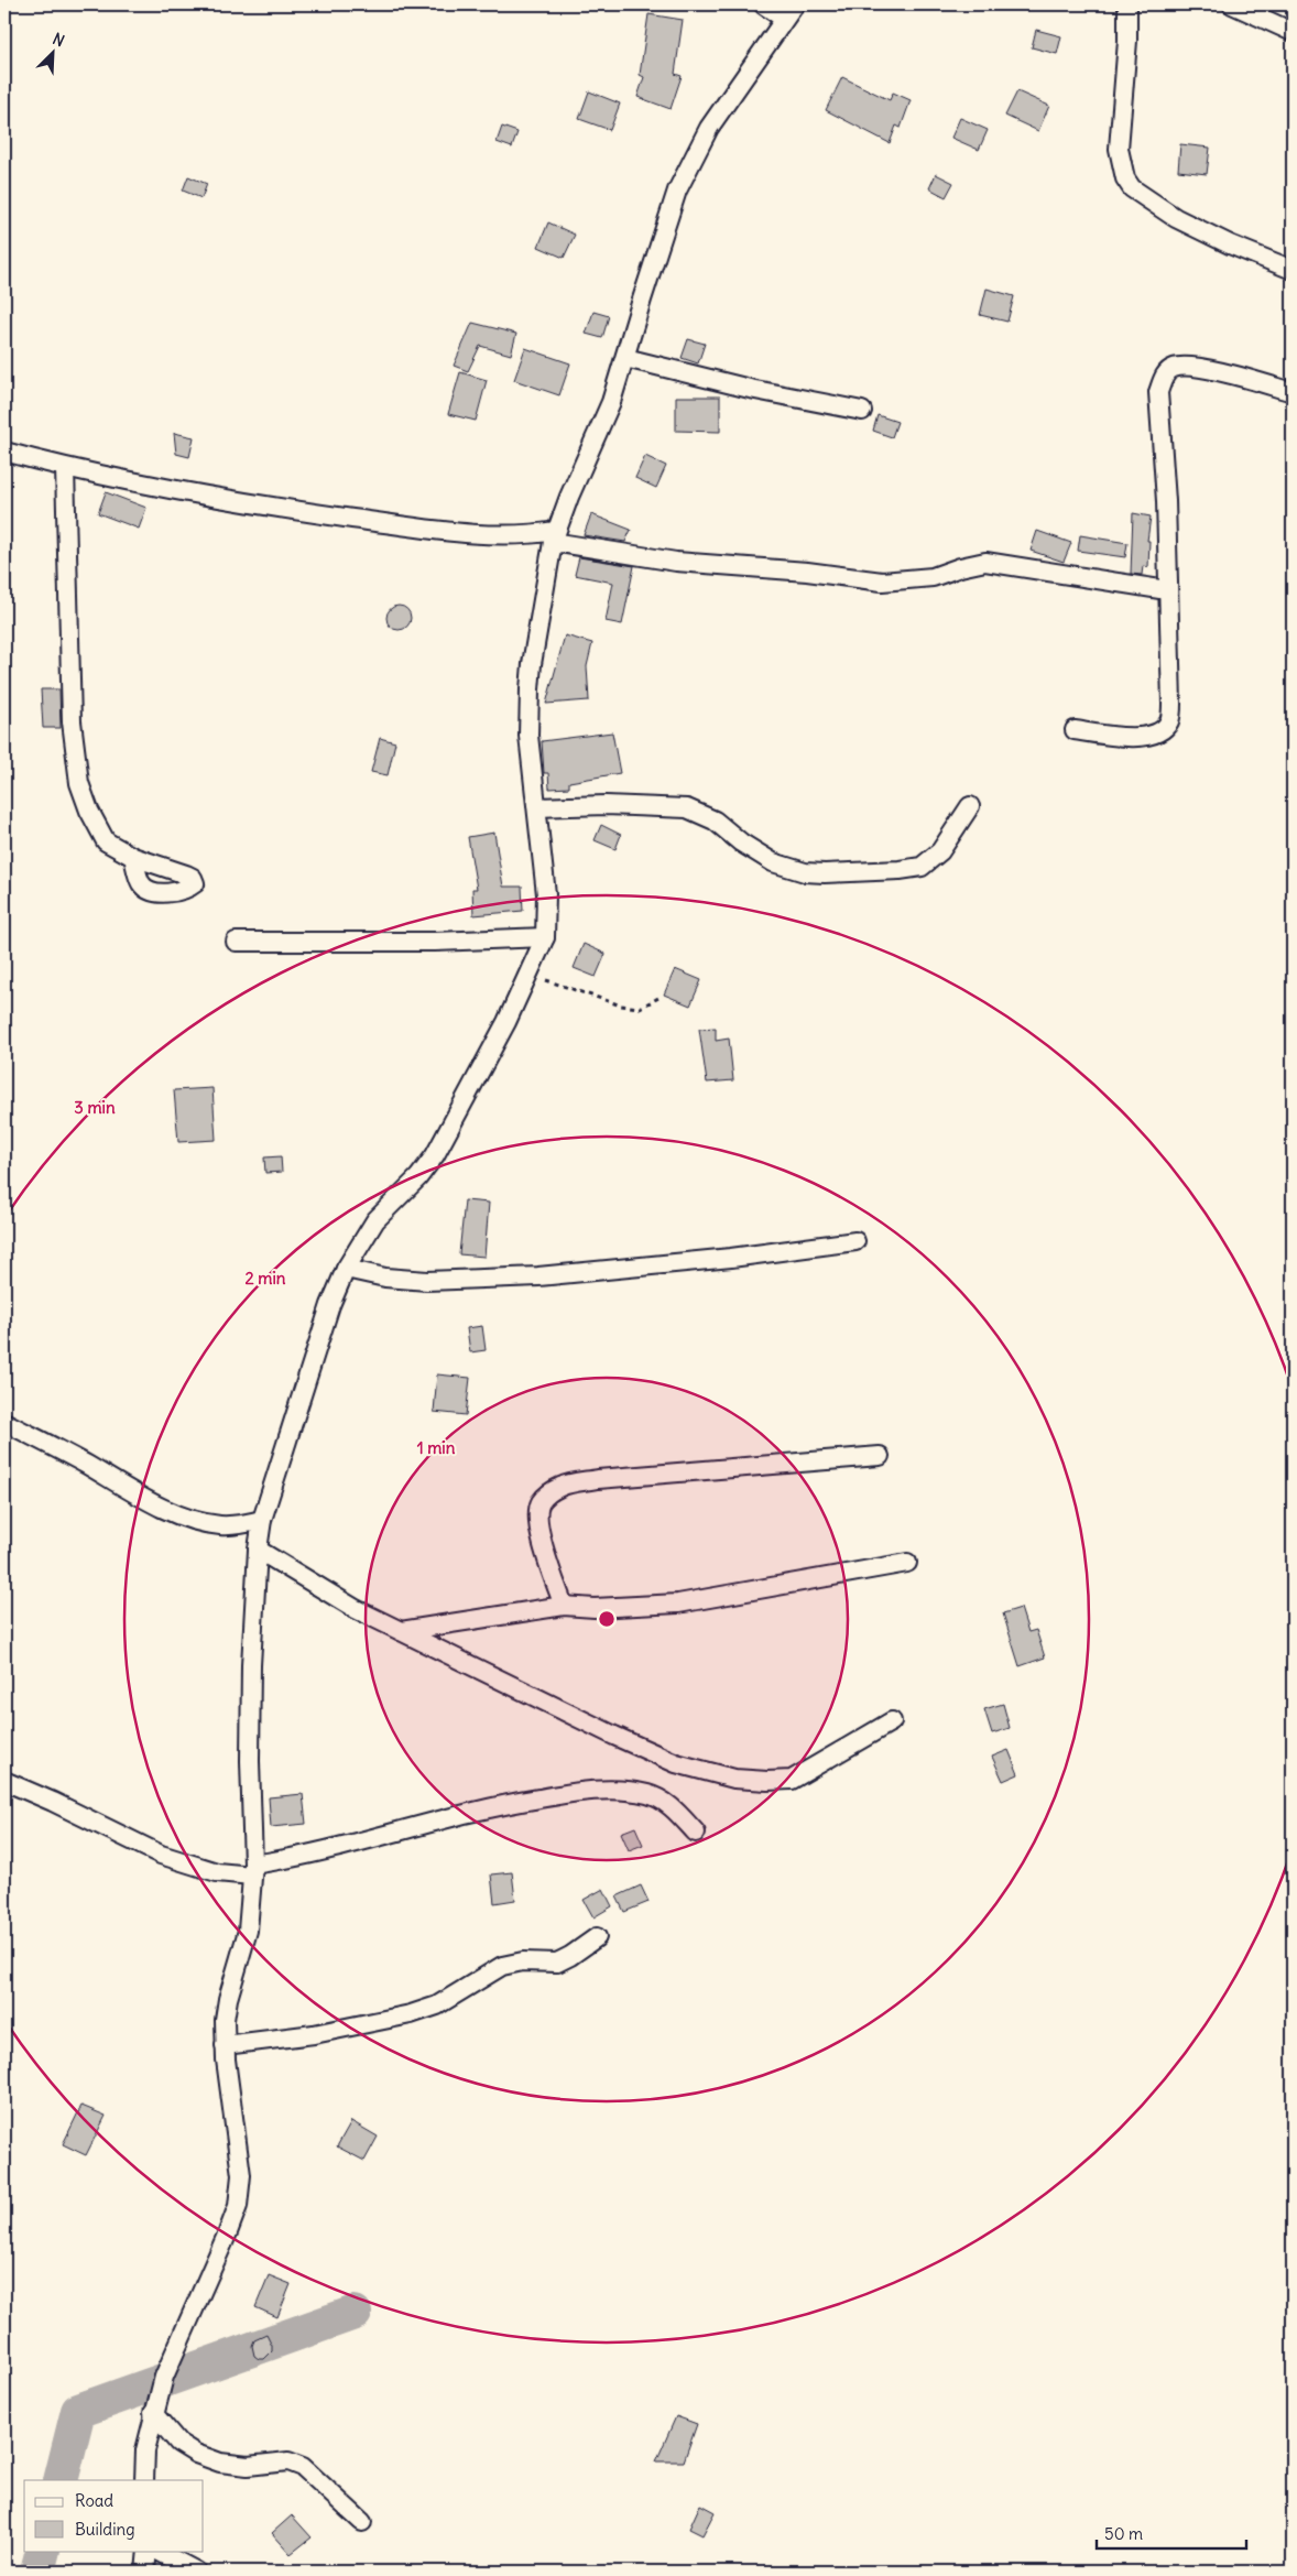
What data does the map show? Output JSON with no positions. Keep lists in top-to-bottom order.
{
  "legend": ["Road", "Building"],
  "scale_bar": "50 m",
  "north": "top right",
  "rings": ["3 min", "2 min", "1 min"]
}
